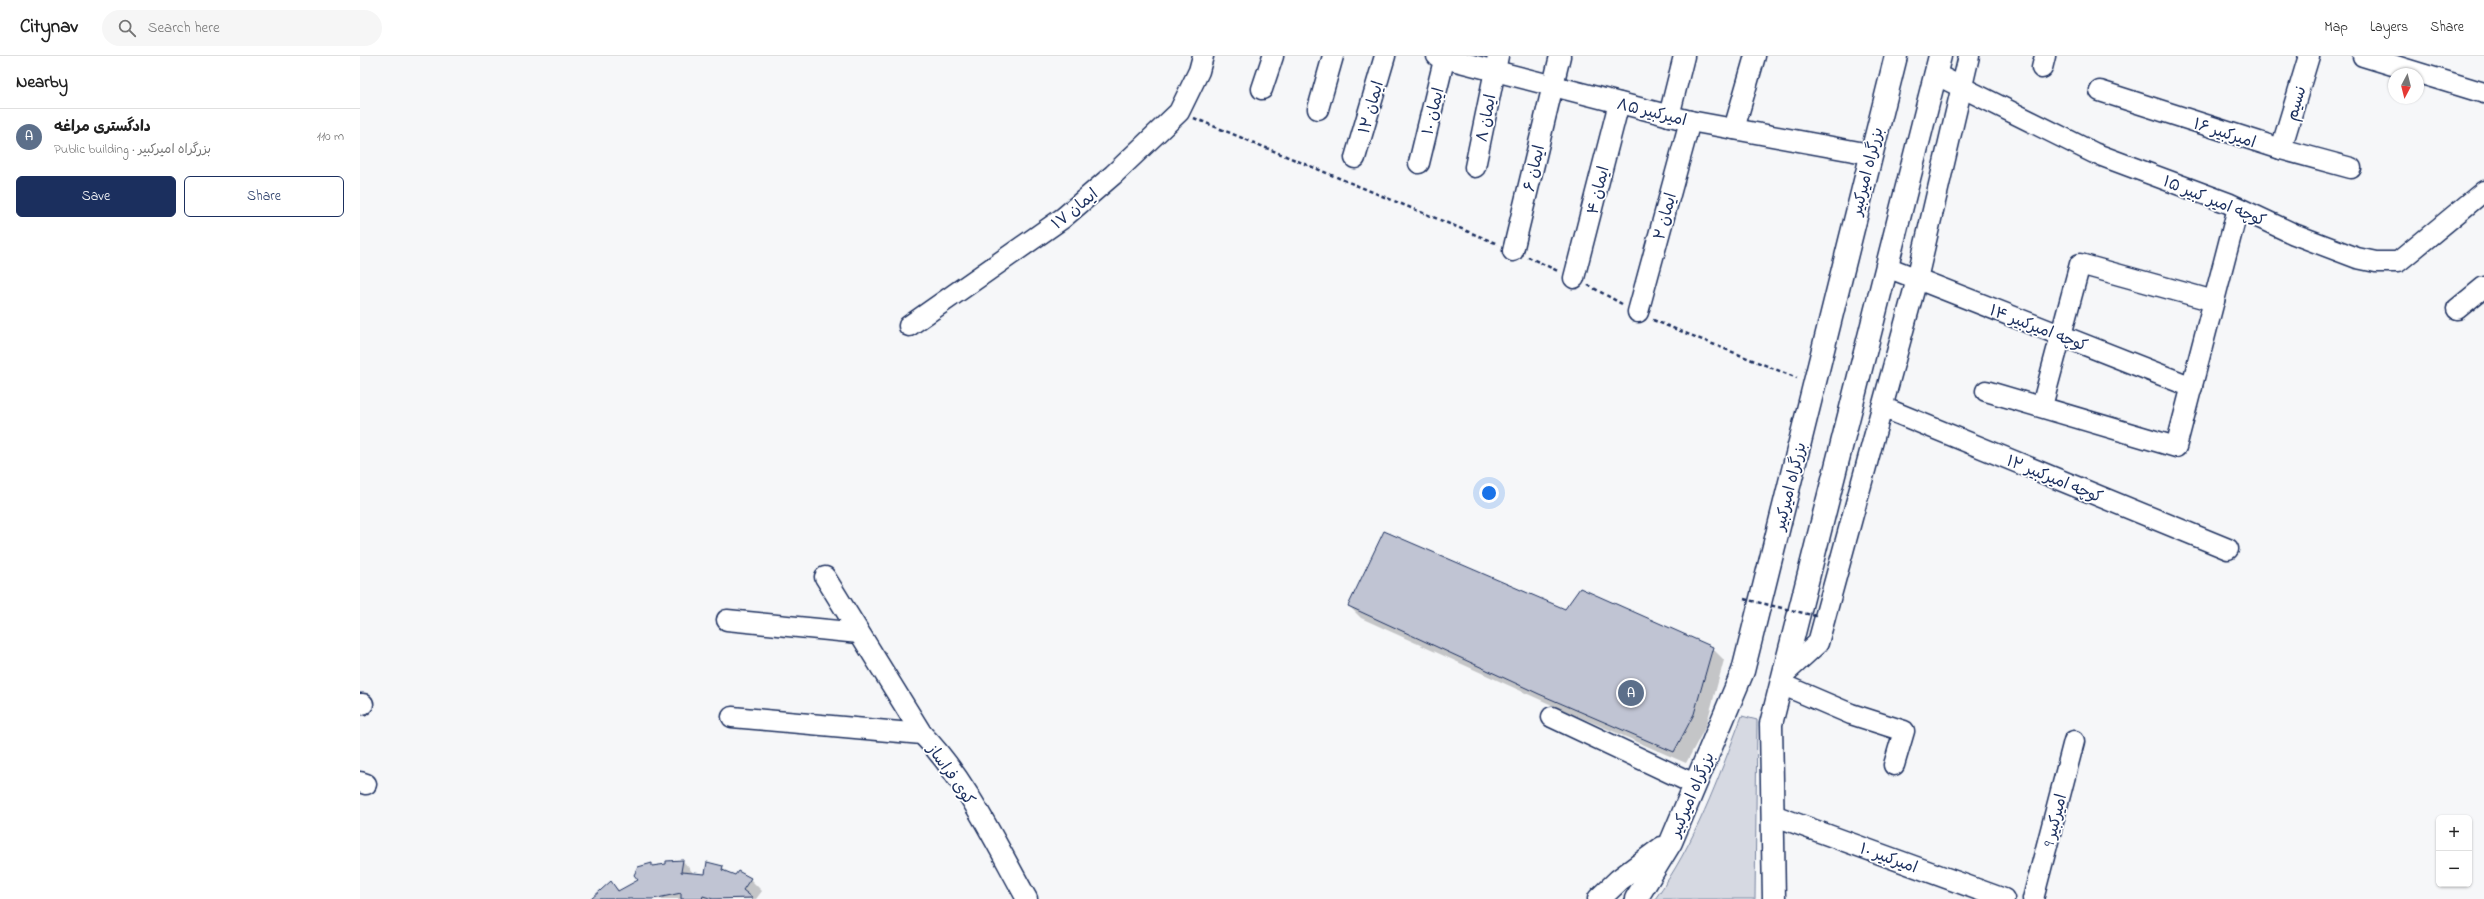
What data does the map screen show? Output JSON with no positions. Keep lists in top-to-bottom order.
{
  "streets": {
    "main road": ["بزرگراه امیرکبیر"],
    "street": [
      "نسیم",
      "ایمان ۱۲",
      "ایمان ۱۰",
      "امیرکبیر ۸۵",
      "ایمان ۸",
      "امیرکبیر ۱۶",
      "ایمان ۶",
      "ایمان ۴",
      "کوچه امیر کبیر ۱۵",
      "ایمان ۱۷",
      "ایمان ۲",
      "کوچه امیرکبیر ۱۴",
      "کوچه امیرکبیر ۱۲",
      "کوی فراساز",
      "امیرکبیر 9",
      "امیرکبیر ۱۰"
    ]
  },
  "crossings": [
    ["نسیم", "امیرکبیر ۱۶"],
    ["ایمان ۱۰", "امیرکبیر ۸۵"],
    ["امیرکبیر ۸۵", "ایمان ۸"],
    ["امیرکبیر ۸۵", "ایمان ۶"],
    ["امیرکبیر ۸۵", "بزرگراه امیرکبیر"],
    ["امیرکبیر ۸۵", "ایمان ۴"],
    ["امیرکبیر ۸۵", "ایمان ۲"]
  ],
  "north": "bottom",
  "page": {
    "header": "Citynav",
    "search": "Search here",
    "nav": ["Map", "Layers", "Share"],
    "heading": "Nearby",
    "list": [
      {
        "mark": "A",
        "name": "دادگستری مراغه",
        "note": "Public building · بزرگراه امیرکبیر",
        "value": "110 m"
      }
    ],
    "buttons": ["Save", "Share"],
    "pins": "A",
    "map_buttons": ["+", "−"]
  }
}
